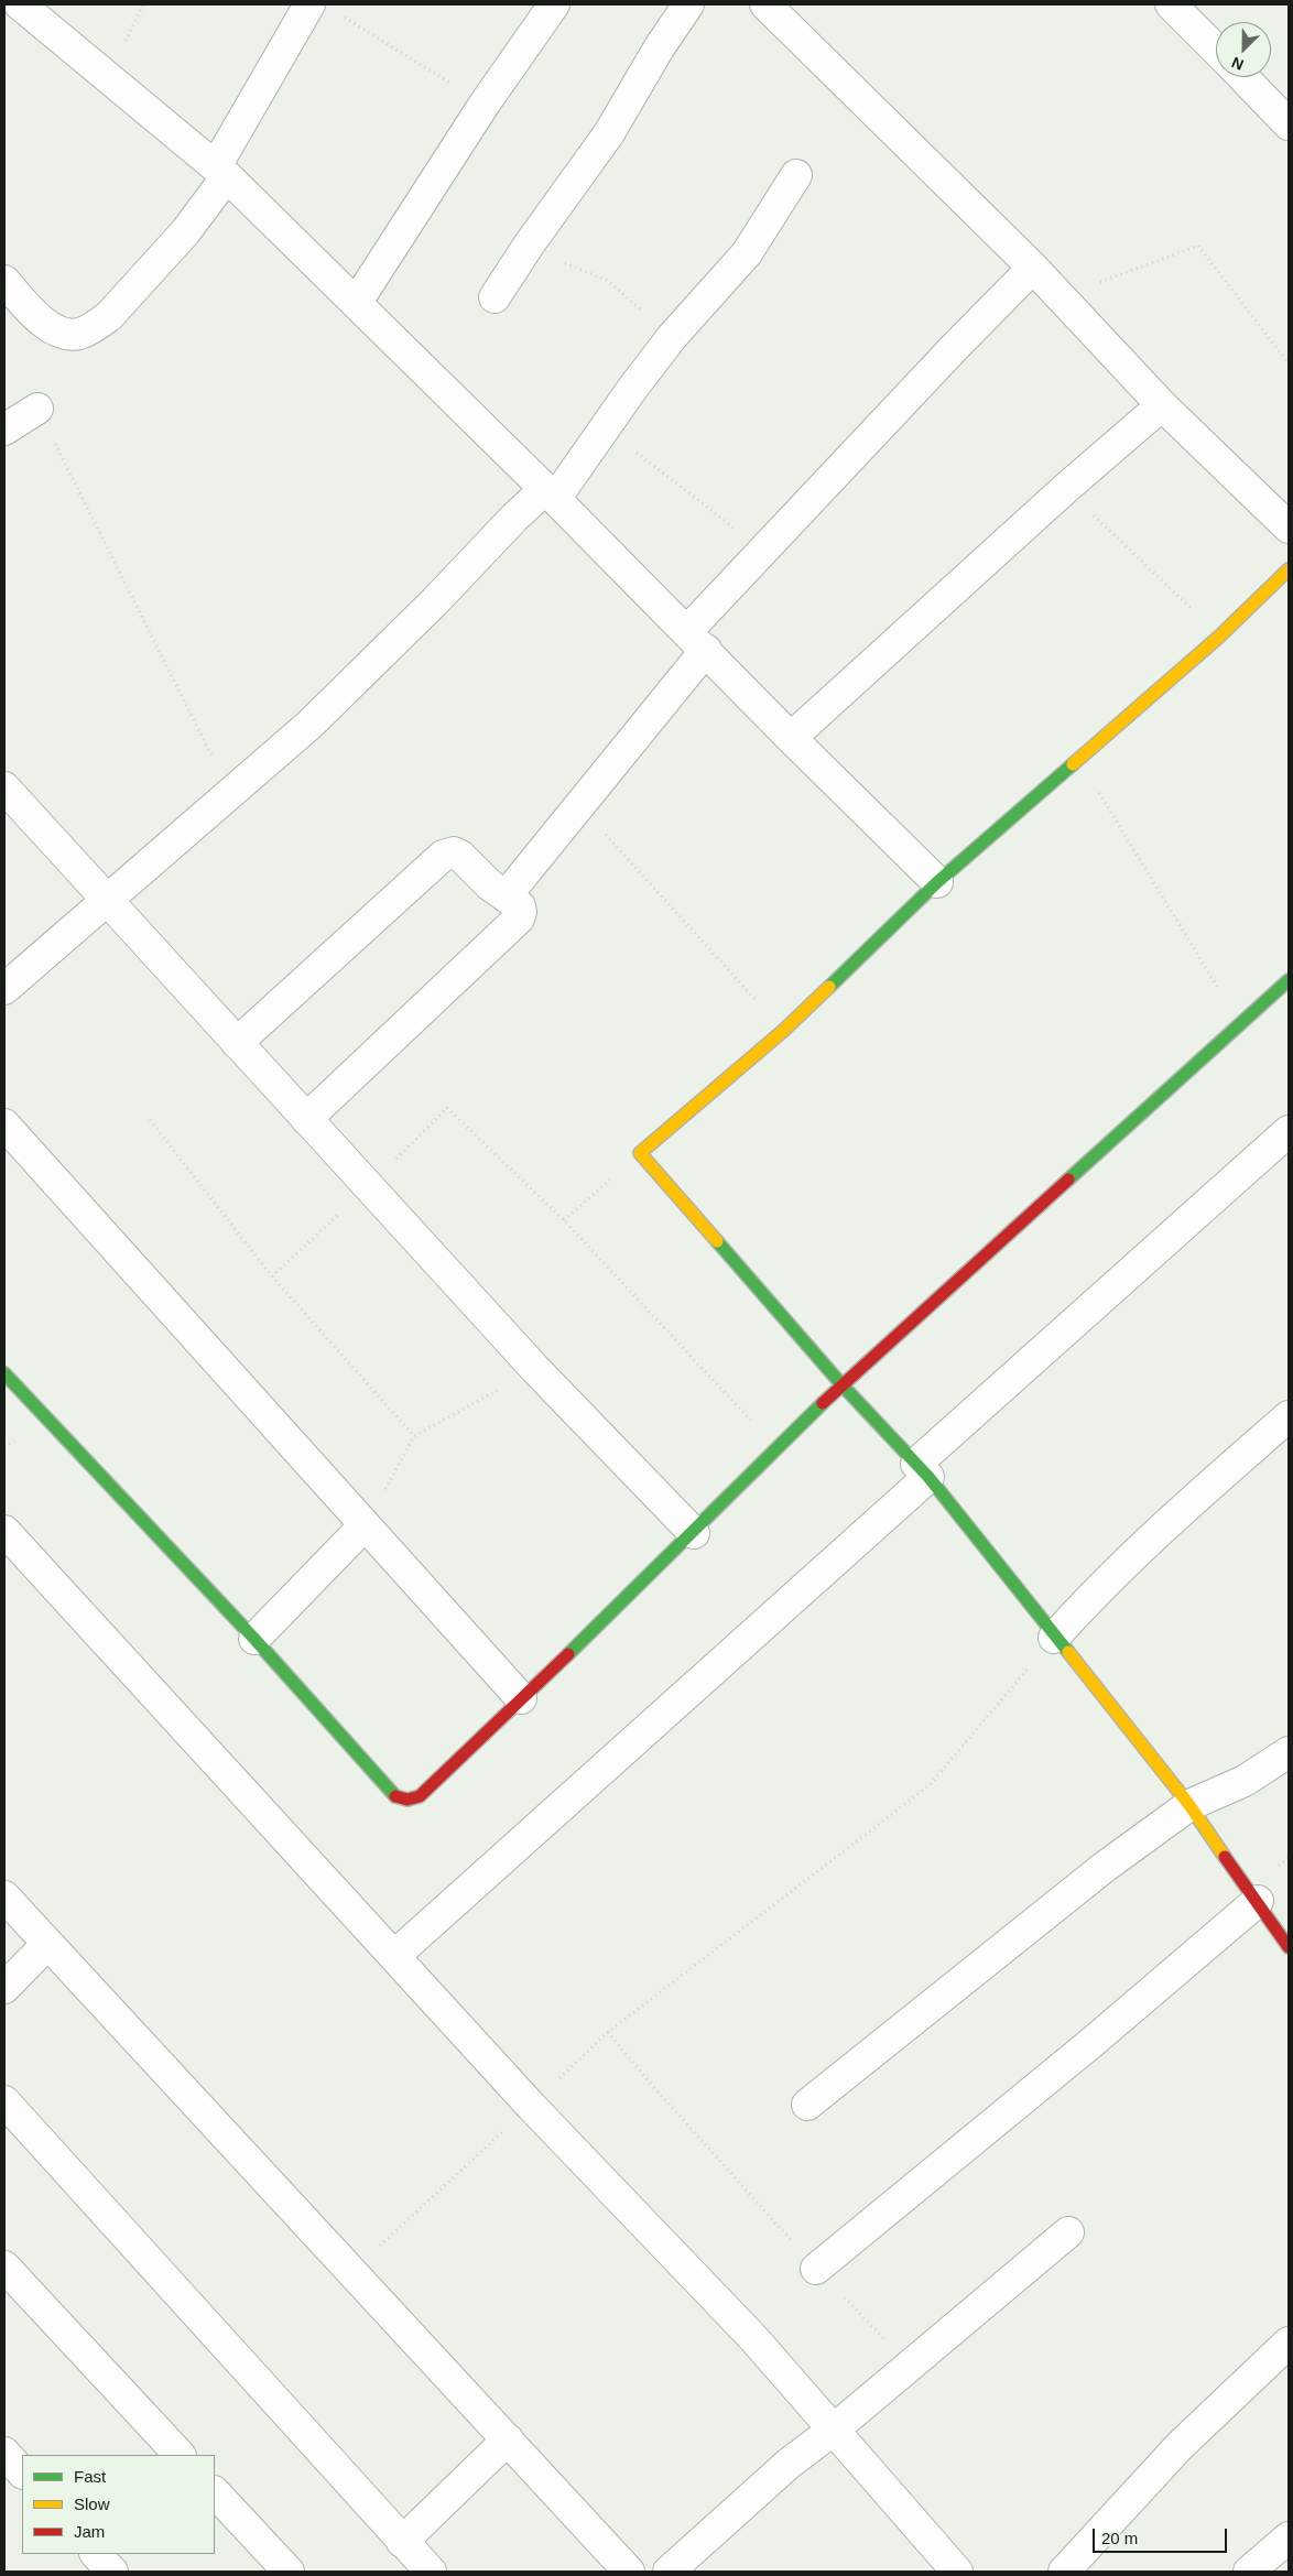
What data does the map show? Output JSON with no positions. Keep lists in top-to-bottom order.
{
  "legend": ["Fast", "Slow", "Jam"],
  "scale_bar": "20 m",
  "north": "bottom left"
}
